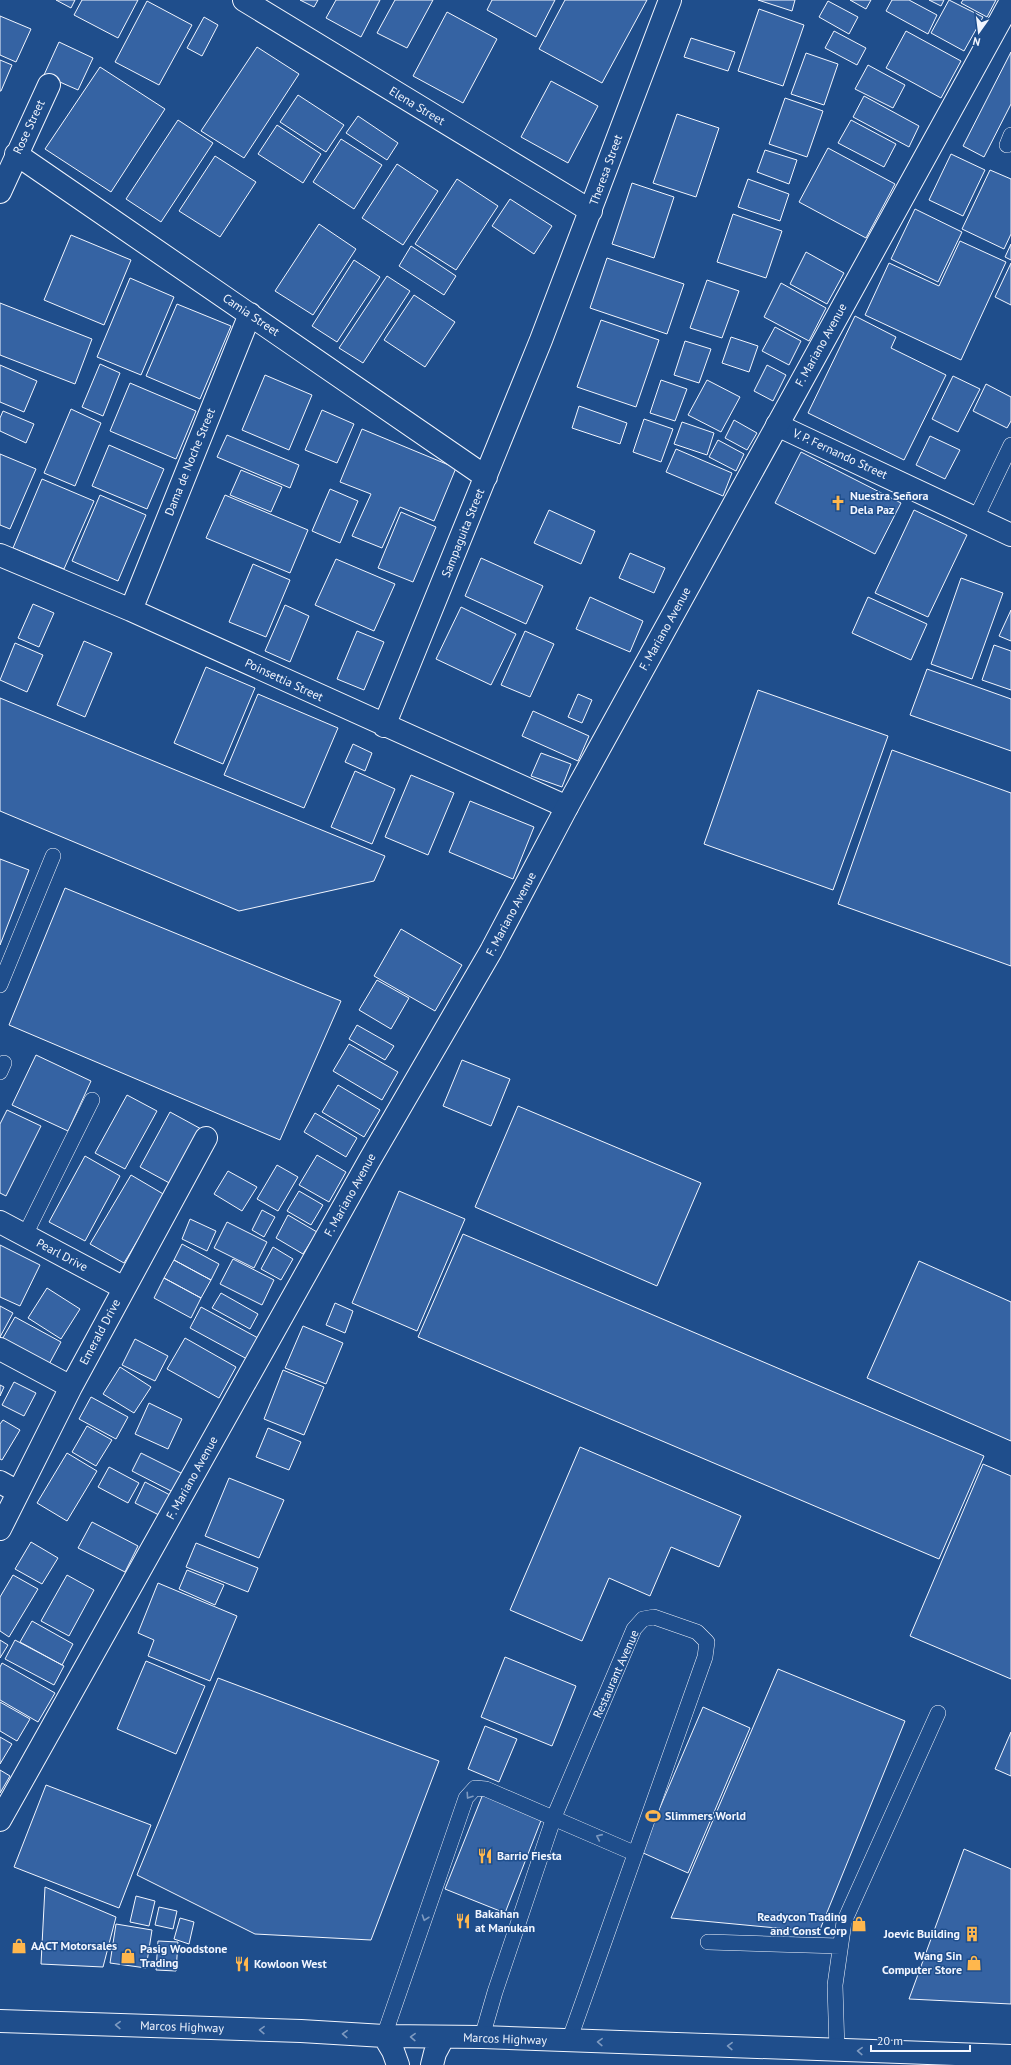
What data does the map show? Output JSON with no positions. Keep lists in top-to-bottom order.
{
  "streets": {
    "street": [
      "Elena Street",
      "Rose Street",
      "Theresa Street",
      "Camia Street",
      "F. Mariano Avenue",
      "V. P. Fernando Street",
      "Dama de Noche Street",
      "Sampaguita Street",
      "Poinsettia Street",
      "Pearl Drive",
      "Emerald Drive",
      "Marcos Highway"
    ],
    "lane": ["Restaurant Avenue"]
  },
  "crossings": [
    ["Elena Street", "Theresa Street"],
    ["Rose Street", "Camia Street"],
    ["Theresa Street", "Sampaguita Street"],
    ["Camia Street", "Dama de Noche Street"],
    ["Camia Street", "Sampaguita Street"],
    ["F. Mariano Avenue", "V. P. Fernando Street"],
    ["F. Mariano Avenue", "Poinsettia Street"],
    ["Dama de Noche Street", "Poinsettia Street"],
    ["Sampaguita Street", "Poinsettia Street"],
    ["Pearl Drive", "Emerald Drive"],
    ["Restaurant Avenue", "Marcos Highway"]
  ],
  "one_way": ["Marcos Highway"],
  "places": {
    "church": ["Nuestra Señora Dela Paz"],
    "sports": ["Slimmers World"],
    "restaurant": ["Barrio Fiesta", "Bakahan at Manukan", "Kowloon West"],
    "shop": [
      "Readycon Trading and Const Corp",
      "AACT Motorsales",
      "Pasig Woodstone Trading",
      "Wang Sin Computer Store"
    ],
    "building": ["Joevic Building"]
  },
  "scale_bar": "20 m",
  "north": "bottom"
}
